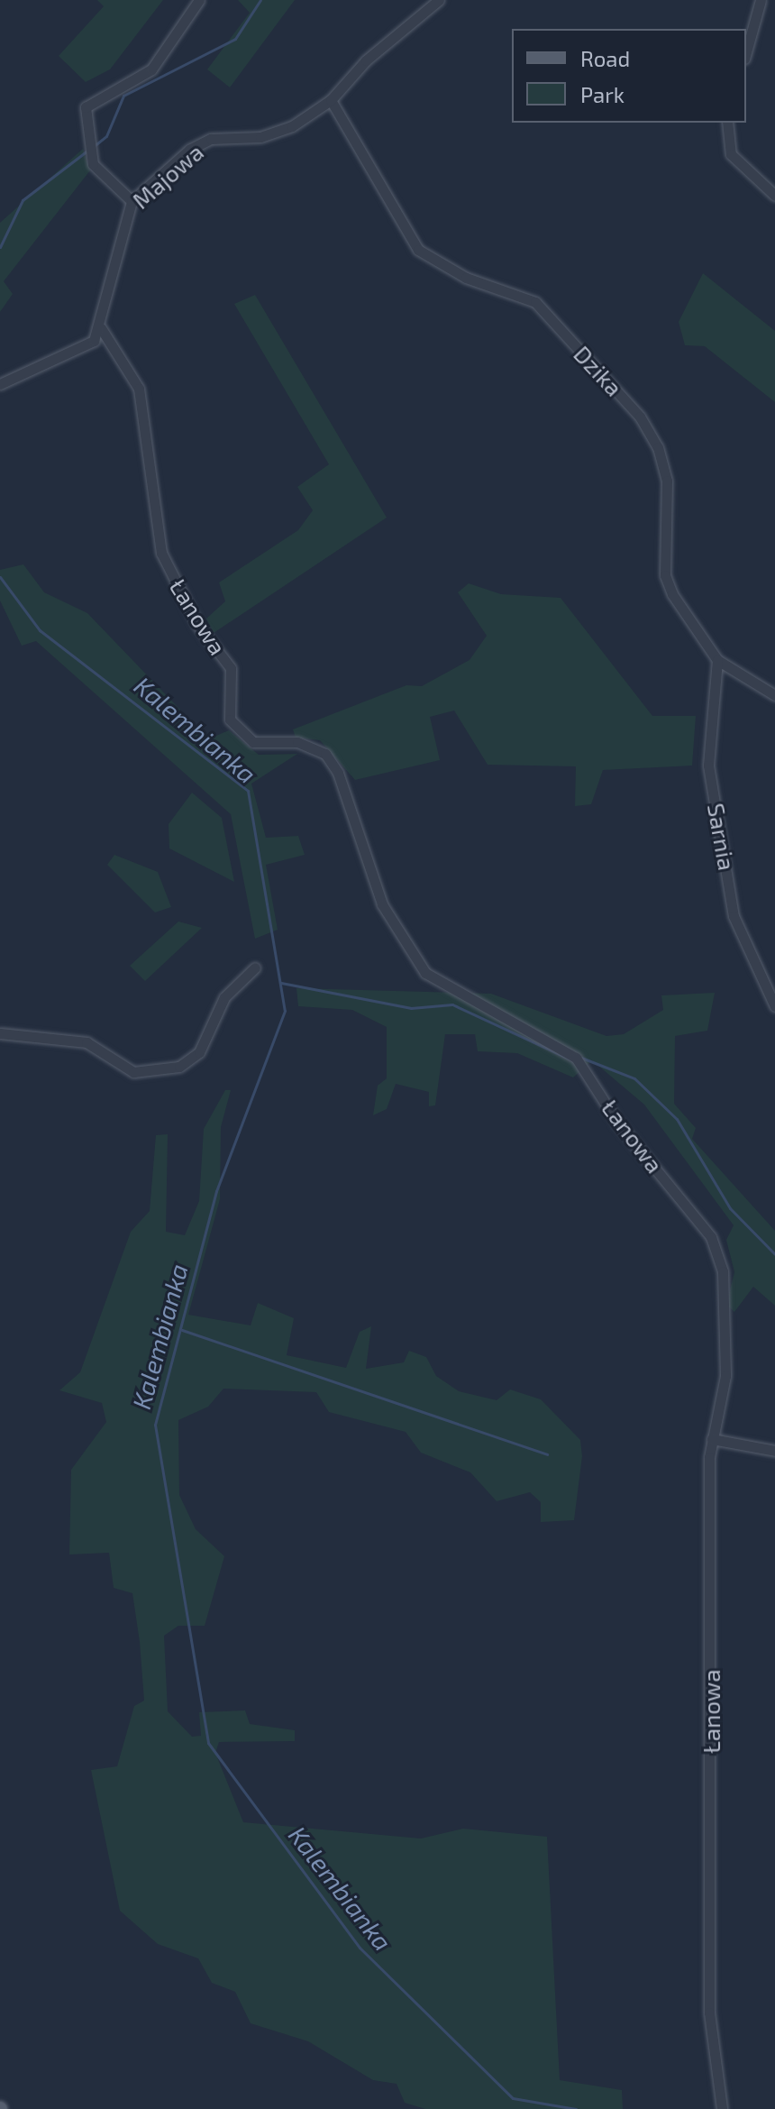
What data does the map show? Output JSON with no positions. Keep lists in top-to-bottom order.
{
  "streets": {
    "street": [
      "Majowa",
      "Dzika",
      "Łanowa",
      "Sarnia"
    ]
  },
  "crossings": [
    ["Majowa", "Dzika"],
    ["Majowa", "Łanowa"],
    ["Dzika", "Sarnia"]
  ],
  "water": ["Kalembianka"],
  "legend": ["Road", "Park"]
}
